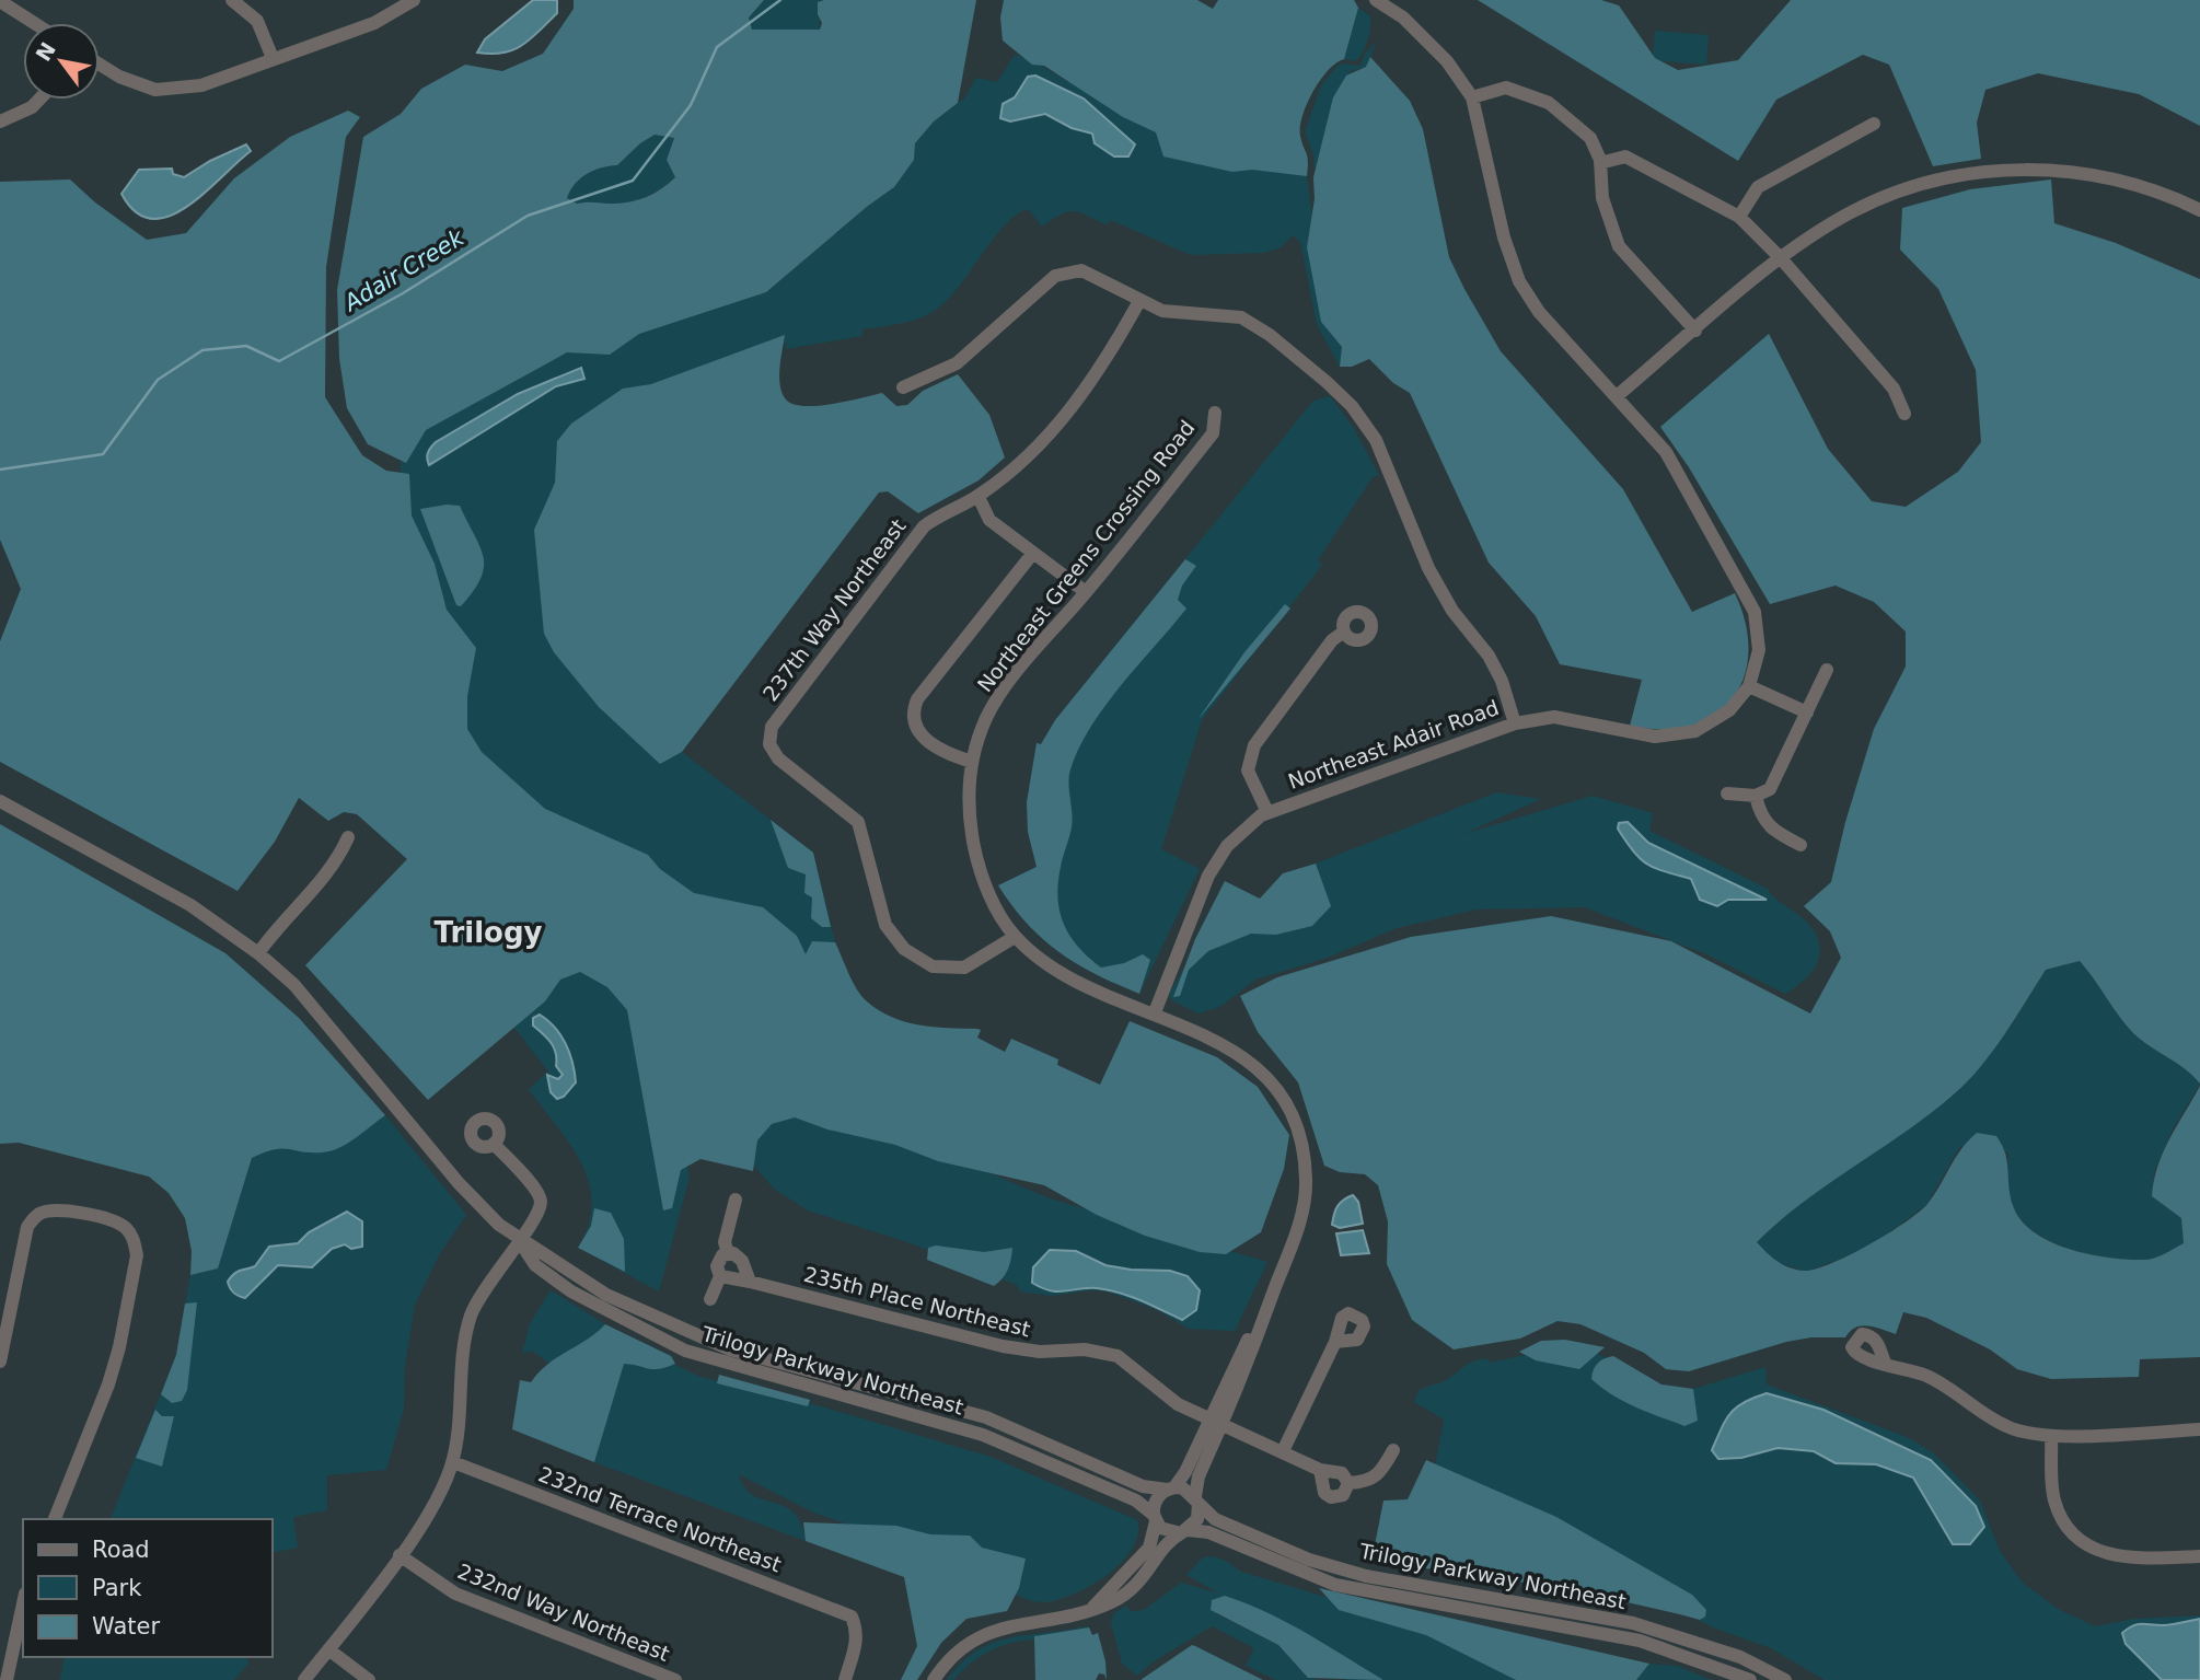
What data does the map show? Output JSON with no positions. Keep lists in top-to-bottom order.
{
  "streets": {
    "street": [
      "Northeast Greens Crossing Road",
      "237th Way Northeast",
      "Northeast Adair Road",
      "235th Place Northeast",
      "Trilogy Parkway Northeast",
      "232nd Terrace Northeast",
      "232nd Way Northeast"
    ]
  },
  "crossings": [
    ["Northeast Greens Crossing Road", "237th Way Northeast"],
    ["Northeast Greens Crossing Road", "Northeast Adair Road"],
    ["Northeast Greens Crossing Road", "235th Place Northeast"],
    ["Northeast Greens Crossing Road", "Trilogy Parkway Northeast"]
  ],
  "districts": ["Trilogy"],
  "water": ["Adair Creek"],
  "legend": ["Road", "Park", "Water"],
  "north": "top left"
}
